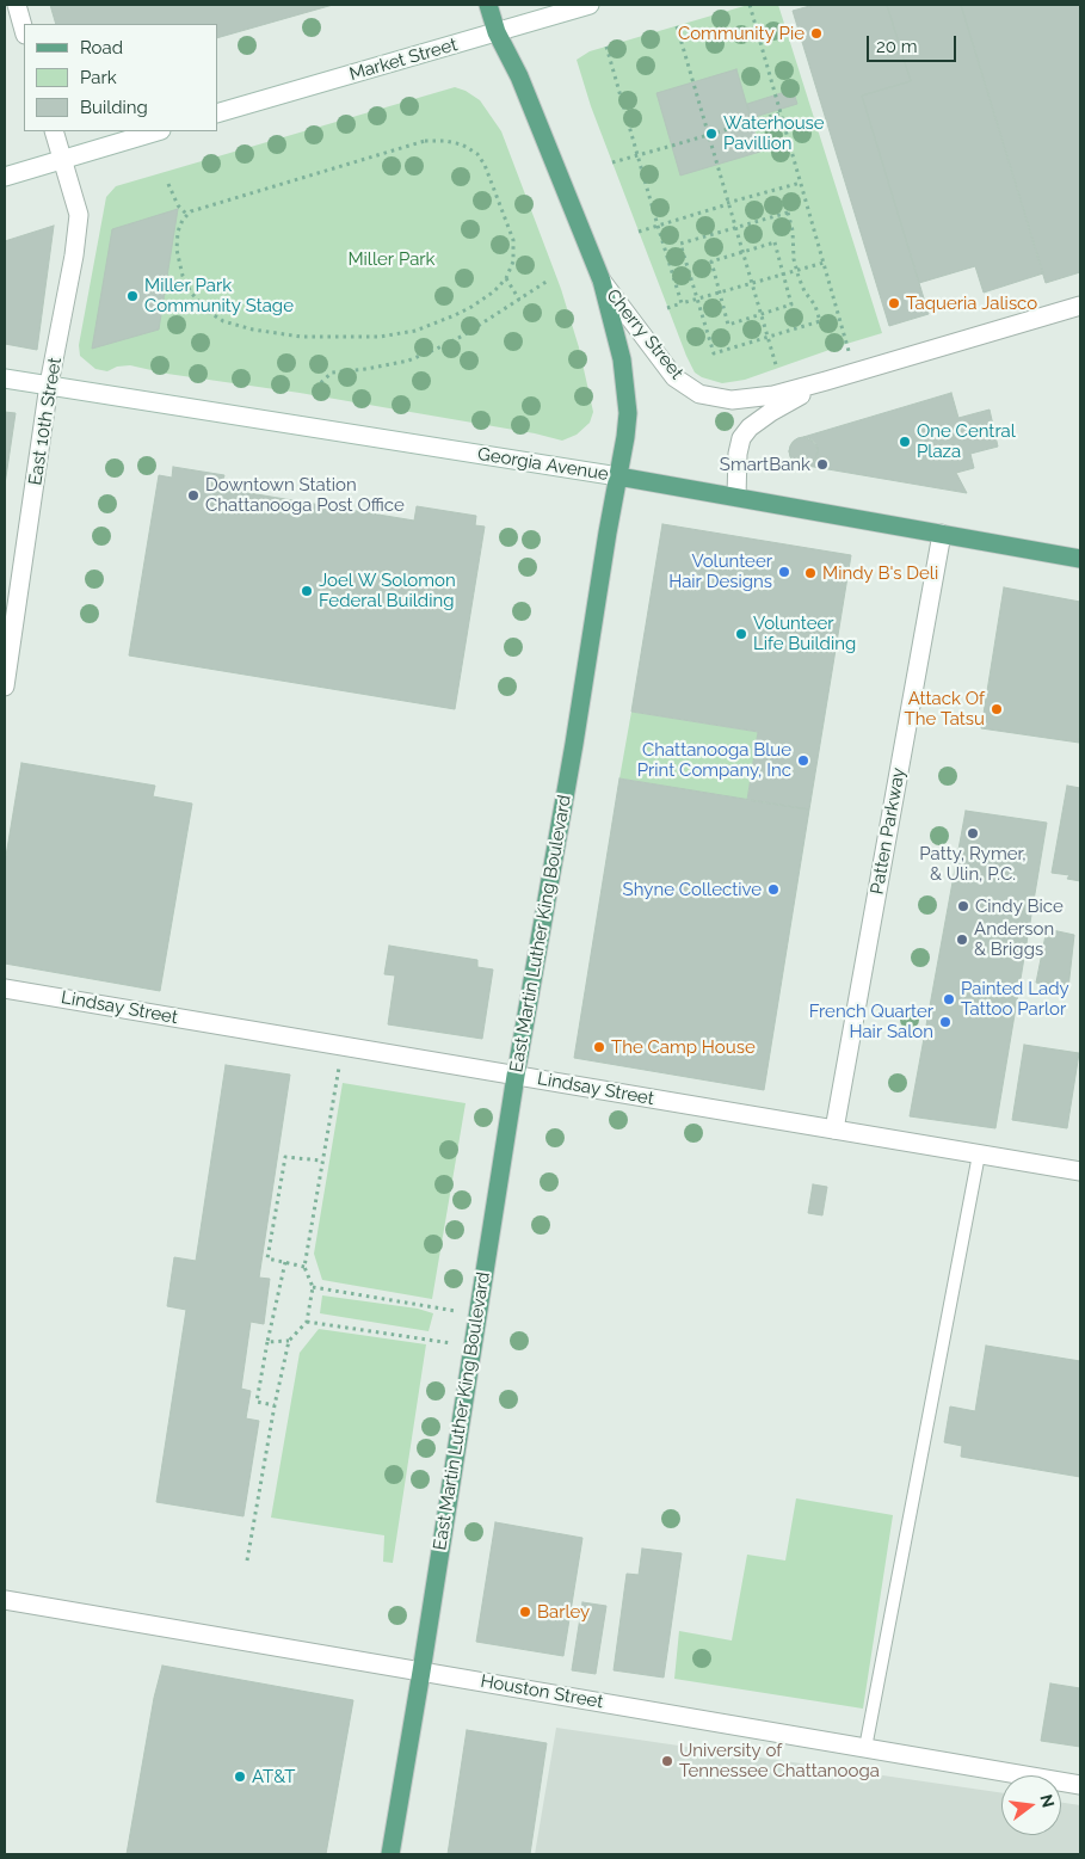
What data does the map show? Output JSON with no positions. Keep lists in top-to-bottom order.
{
  "streets": {
    "main road": ["Georgia Avenue", "East Martin Luther King Boulevard"],
    "street": [
      "Market Street",
      "Cherry Street",
      "East 10th Street",
      "Patten Parkway",
      "Lindsay Street",
      "Houston Street"
    ]
  },
  "crossings": [
    ["Market Street", "East Martin Luther King Boulevard"],
    ["Cherry Street", "Georgia Avenue"],
    ["Cherry Street", "East Martin Luther King Boulevard"],
    ["East 10th Street", "Georgia Avenue"],
    ["Georgia Avenue", "Patten Parkway"],
    ["Georgia Avenue", "East Martin Luther King Boulevard"],
    ["Patten Parkway", "Lindsay Street"],
    ["East Martin Luther King Boulevard", "Lindsay Street"],
    ["East Martin Luther King Boulevard", "Houston Street"]
  ],
  "parks": ["Miller Park"],
  "places": [
    "Community Pie",
    "Waterhouse Pavillion",
    "Miller Park Community Stage",
    "Taqueria Jalisco",
    "One Central Plaza",
    "SmartBank",
    "Downtown Station Chattanooga Post Office",
    "Volunteer Hair Designs",
    "Mindy B's Deli",
    "Joel W Solomon Federal Building",
    "Volunteer Life Building",
    "Attack Of The Tatsu",
    "Chattanooga Blue Print Company, Inc",
    "Patty, Rymer, & Ulin, P.C.",
    "Shyne Collective",
    "Cindy Bice",
    "Anderson & Briggs",
    "Painted Lady Tattoo Parlor",
    "French Quarter Hair Salon",
    "The Camp House",
    "Barley",
    "University of Tennessee Chattanooga",
    "AT&T"
  ],
  "legend": ["Road", "Park", "Building"],
  "scale_bar": "20 m",
  "north": "right"
}
